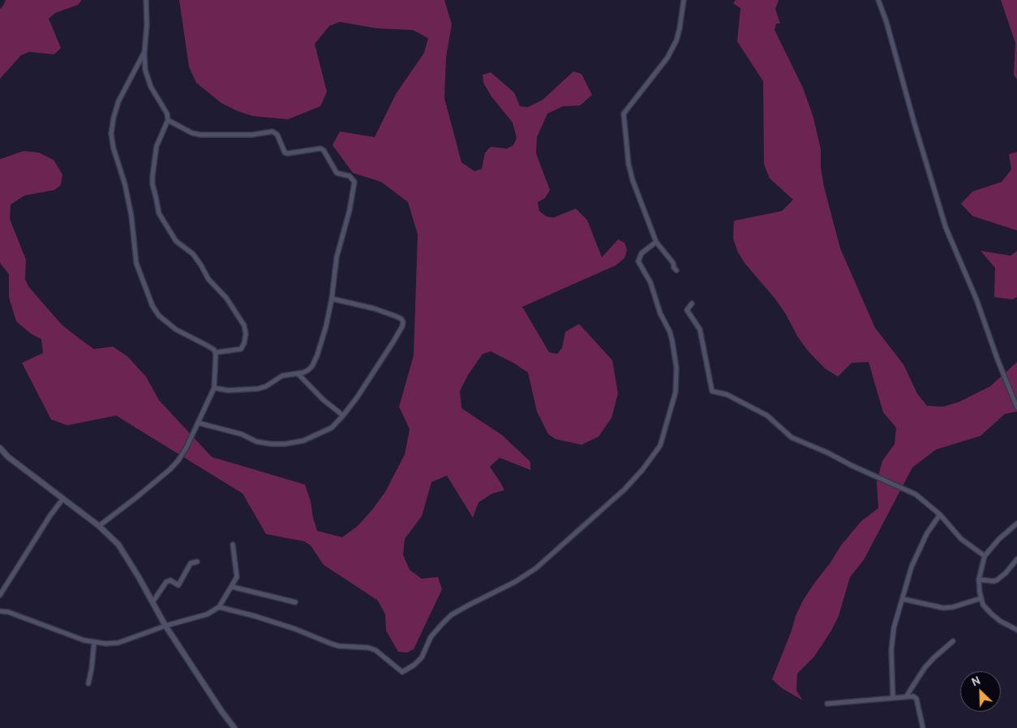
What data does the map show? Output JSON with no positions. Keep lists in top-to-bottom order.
{
  "north": "top left"
}
